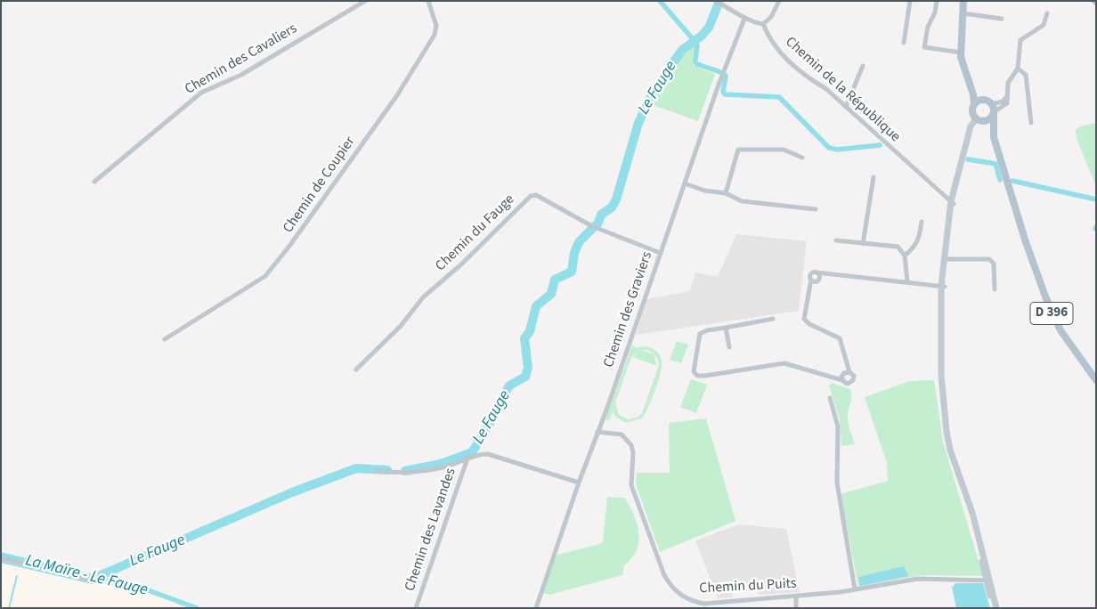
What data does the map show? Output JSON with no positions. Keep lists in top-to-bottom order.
{
  "streets": {
    "main road": ["D 396"],
    "street": [
      "Chemin des Cavaliers",
      "Chemin de la République",
      "Chemin de Coupier",
      "Chemin du Fauge",
      "Chemin des Graviers",
      "Chemin des Lavandes",
      "Chemin du Puits"
    ]
  },
  "crossings": [
    ["Chemin du Fauge", "Chemin des Graviers"],
    ["Chemin des Graviers", "Chemin du Puits"]
  ],
  "water": ["Le Fauge", "La Maïre - Le Fauge"]
}
